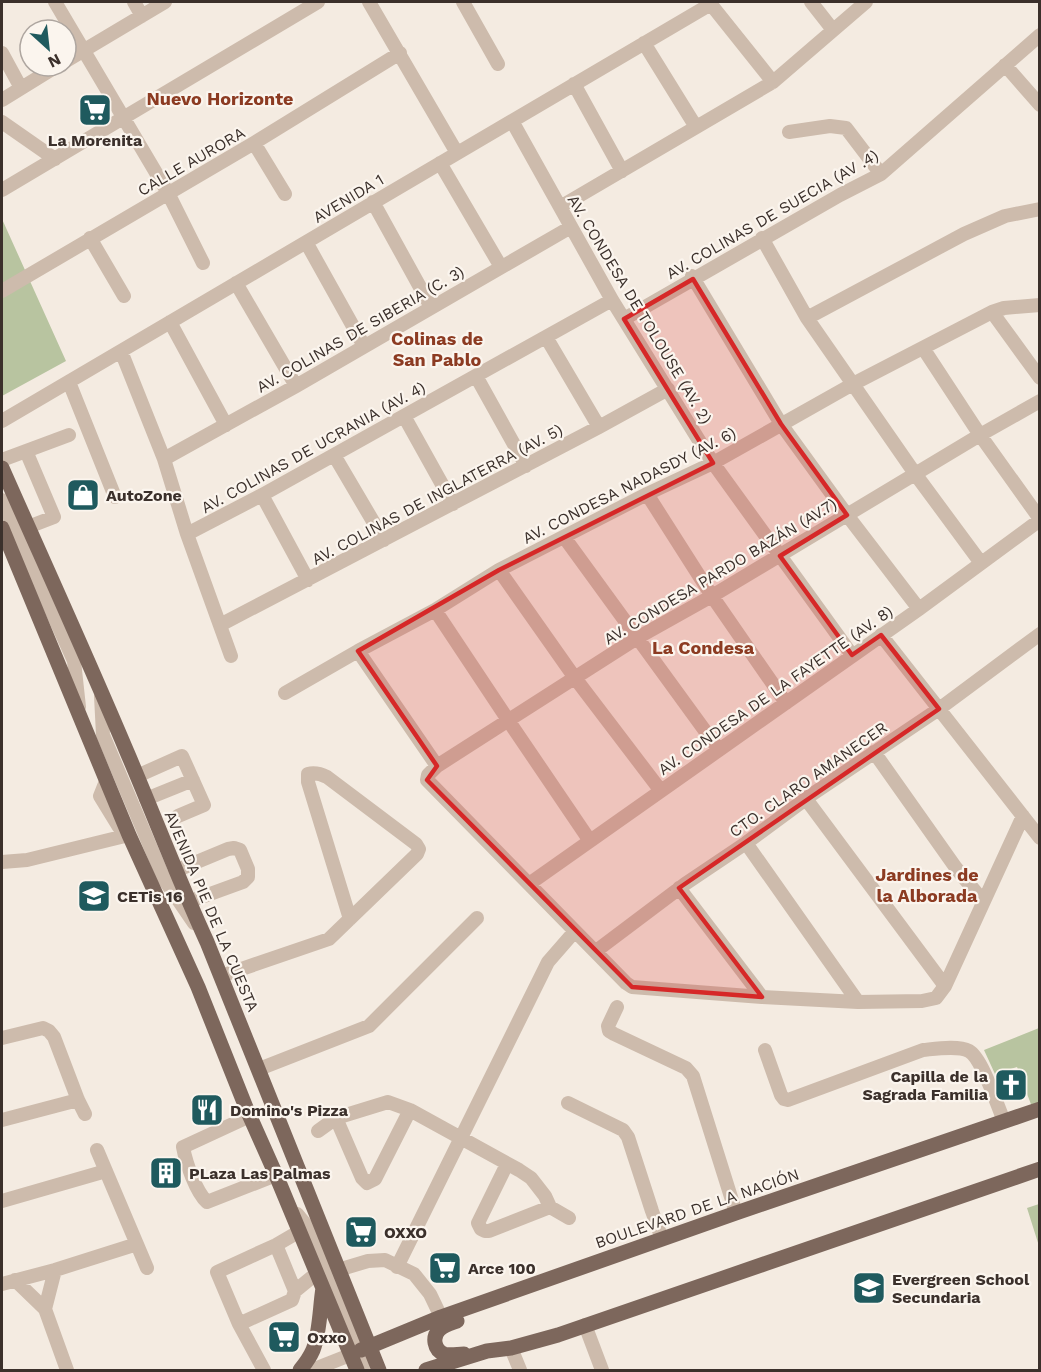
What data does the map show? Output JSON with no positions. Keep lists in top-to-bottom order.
{
  "streets": {
    "main road": ["AVENIDA PIE DE LA CUESTA", "BOULEVARD DE LA NACIÓN"],
    "street": [
      "CALLE AURORA",
      "AVENIDA 1",
      "AV. COLINAS DE SUECIA (AV .4)",
      "AV. CONDESA DE TOLOUSE (AV. 2)",
      "AV. COLINAS DE SIBERIA (C. 3)",
      "AV. COLINAS DE UCRANIA (AV. 4)",
      "AV. CONDESA NADASDY (AV. 6)",
      "AV. COLINAS DE INGLATERRA (AV. 5)",
      "AV. CONDESA PARDO BAZÁN (AV.7)",
      "AV. CONDESA DE LA FAYETTE (AV. 8)",
      "CTO. CLARO AMANECER"
    ]
  },
  "crossings": [
    ["AVENIDA 1", "AV. CONDESA DE TOLOUSE (AV. 2)"],
    ["AV. COLINAS DE SUECIA (AV .4)", "AV. CONDESA DE TOLOUSE (AV. 2)"],
    ["AV. CONDESA DE TOLOUSE (AV. 2)", "AV. COLINAS DE SIBERIA (C. 3)"],
    ["AV. CONDESA DE TOLOUSE (AV. 2)", "AV. COLINAS DE UCRANIA (AV. 4)"],
    ["AV. CONDESA DE TOLOUSE (AV. 2)", "AV. CONDESA NADASDY (AV. 6)"],
    ["AV. CONDESA DE TOLOUSE (AV. 2)", "AV. COLINAS DE INGLATERRA (AV. 5)"],
    ["AV. CONDESA DE TOLOUSE (AV. 2)", "AV. CONDESA PARDO BAZÁN (AV.7)"],
    ["AV. CONDESA DE TOLOUSE (AV. 2)", "AV. CONDESA DE LA FAYETTE (AV. 8)"],
    ["AV. CONDESA PARDO BAZÁN (AV.7)", "AV. CONDESA DE LA FAYETTE (AV. 8)"],
    ["AVENIDA PIE DE LA CUESTA", "BOULEVARD DE LA NACIÓN"]
  ],
  "districts": [
    "Nuevo Horizonte",
    "Colinas de San Pablo",
    "La Condesa",
    "Jardines de la Alborada"
  ],
  "places": {
    "supermarket": [
      "La Morenita",
      "OXXO",
      "Arce 100",
      "Oxxo"
    ],
    "shop": ["AutoZone"],
    "school or university": ["CETis 16", "Evergreen School Secundaria"],
    "church": ["Capilla de la Sagrada Familia"],
    "restaurant": ["Domino's Pizza"],
    "building": ["PLaza Las Palmas"]
  },
  "north": "bottom right"
}
